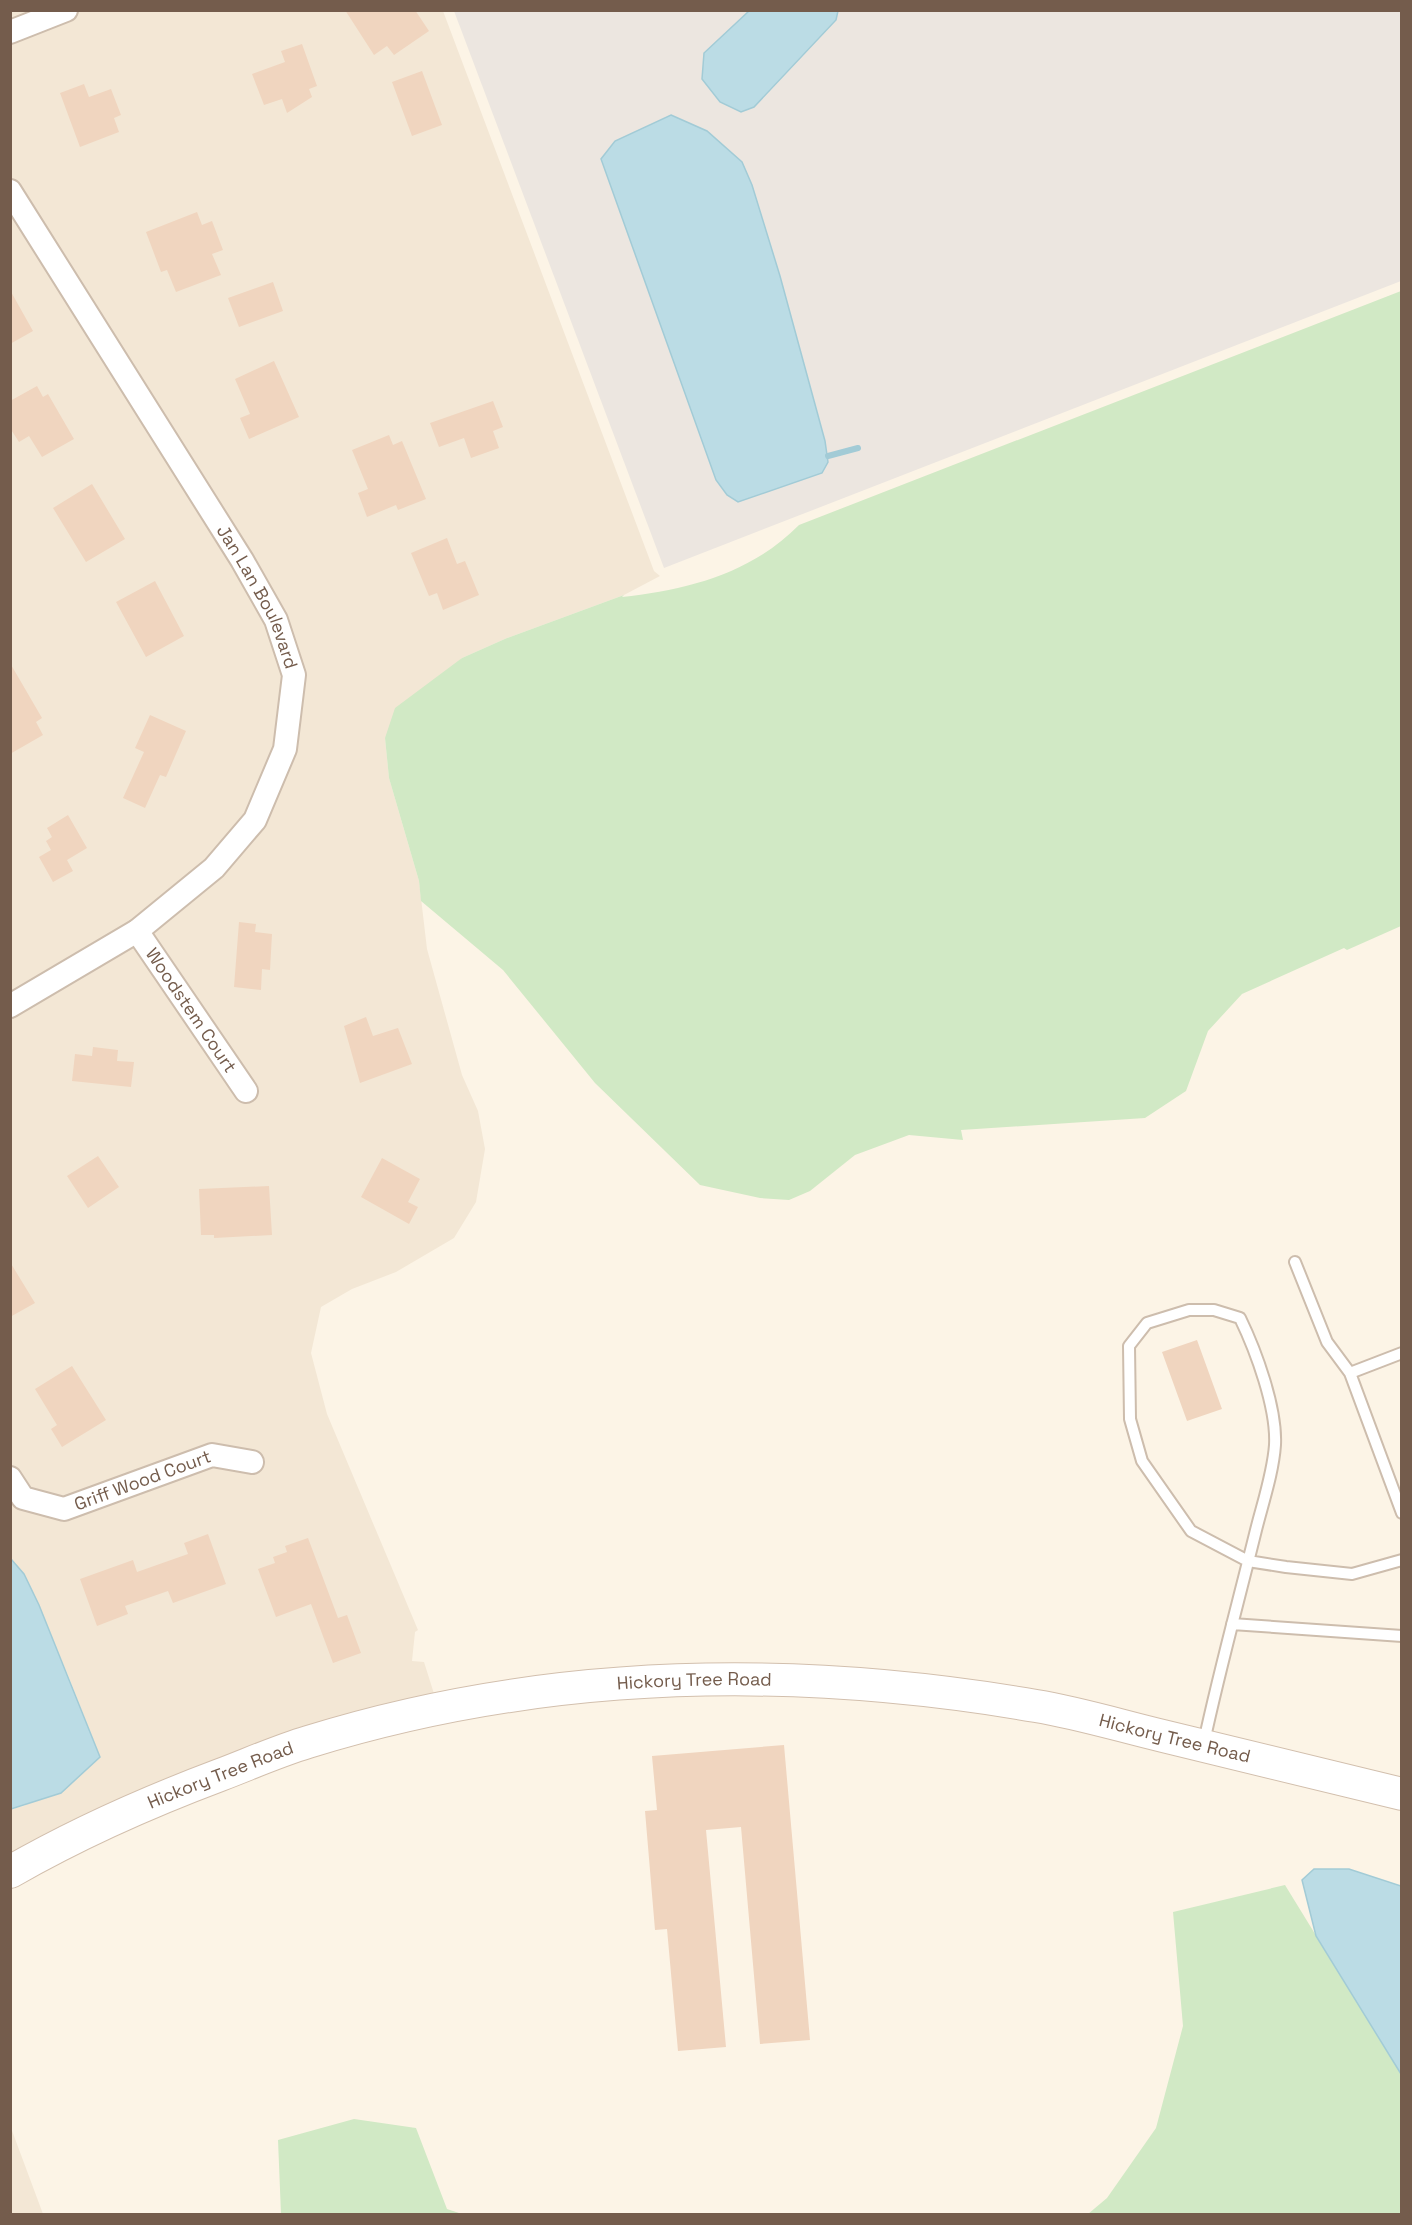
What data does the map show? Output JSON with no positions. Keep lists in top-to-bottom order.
{
  "streets": {
    "street": [
      "Jan Lan Boulevard",
      "Woodstem Court",
      "Griff Wood Court",
      "Hickory Tree Road"
    ]
  },
  "crossings": [
    ["Jan Lan Boulevard", "Woodstem Court"]
  ]
}
